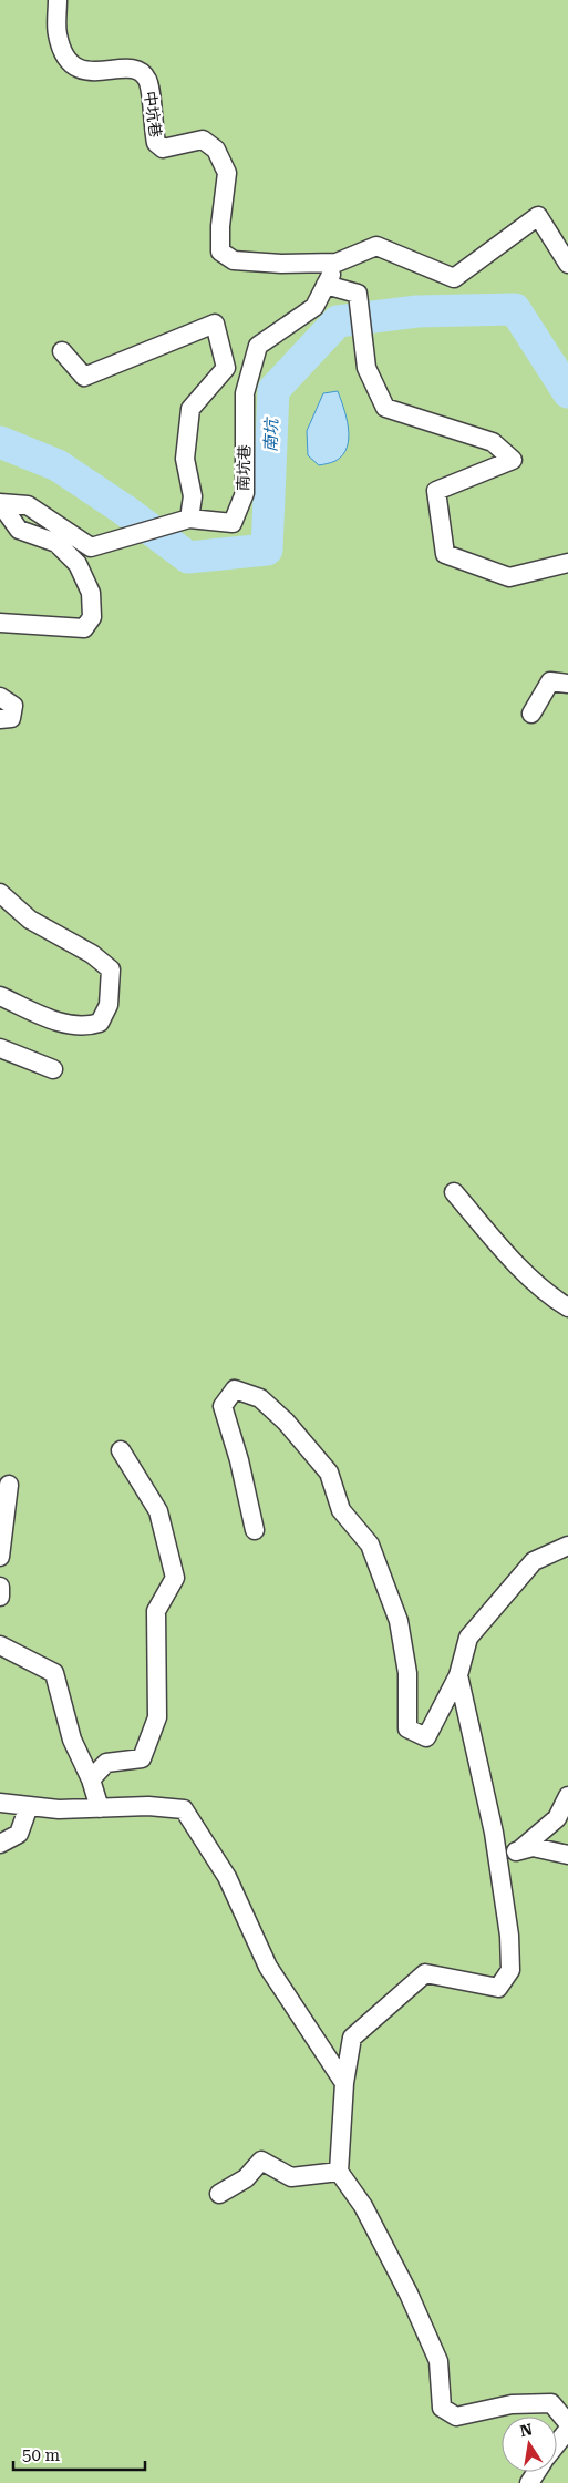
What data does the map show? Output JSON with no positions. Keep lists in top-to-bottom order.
{
  "streets": {
    "street": ["中坑巷", "南坑巷"]
  },
  "crossings": [
    ["中坑巷", "南坑巷"]
  ],
  "water": ["南坑"],
  "scale_bar": "50 m",
  "north": "top"
}
